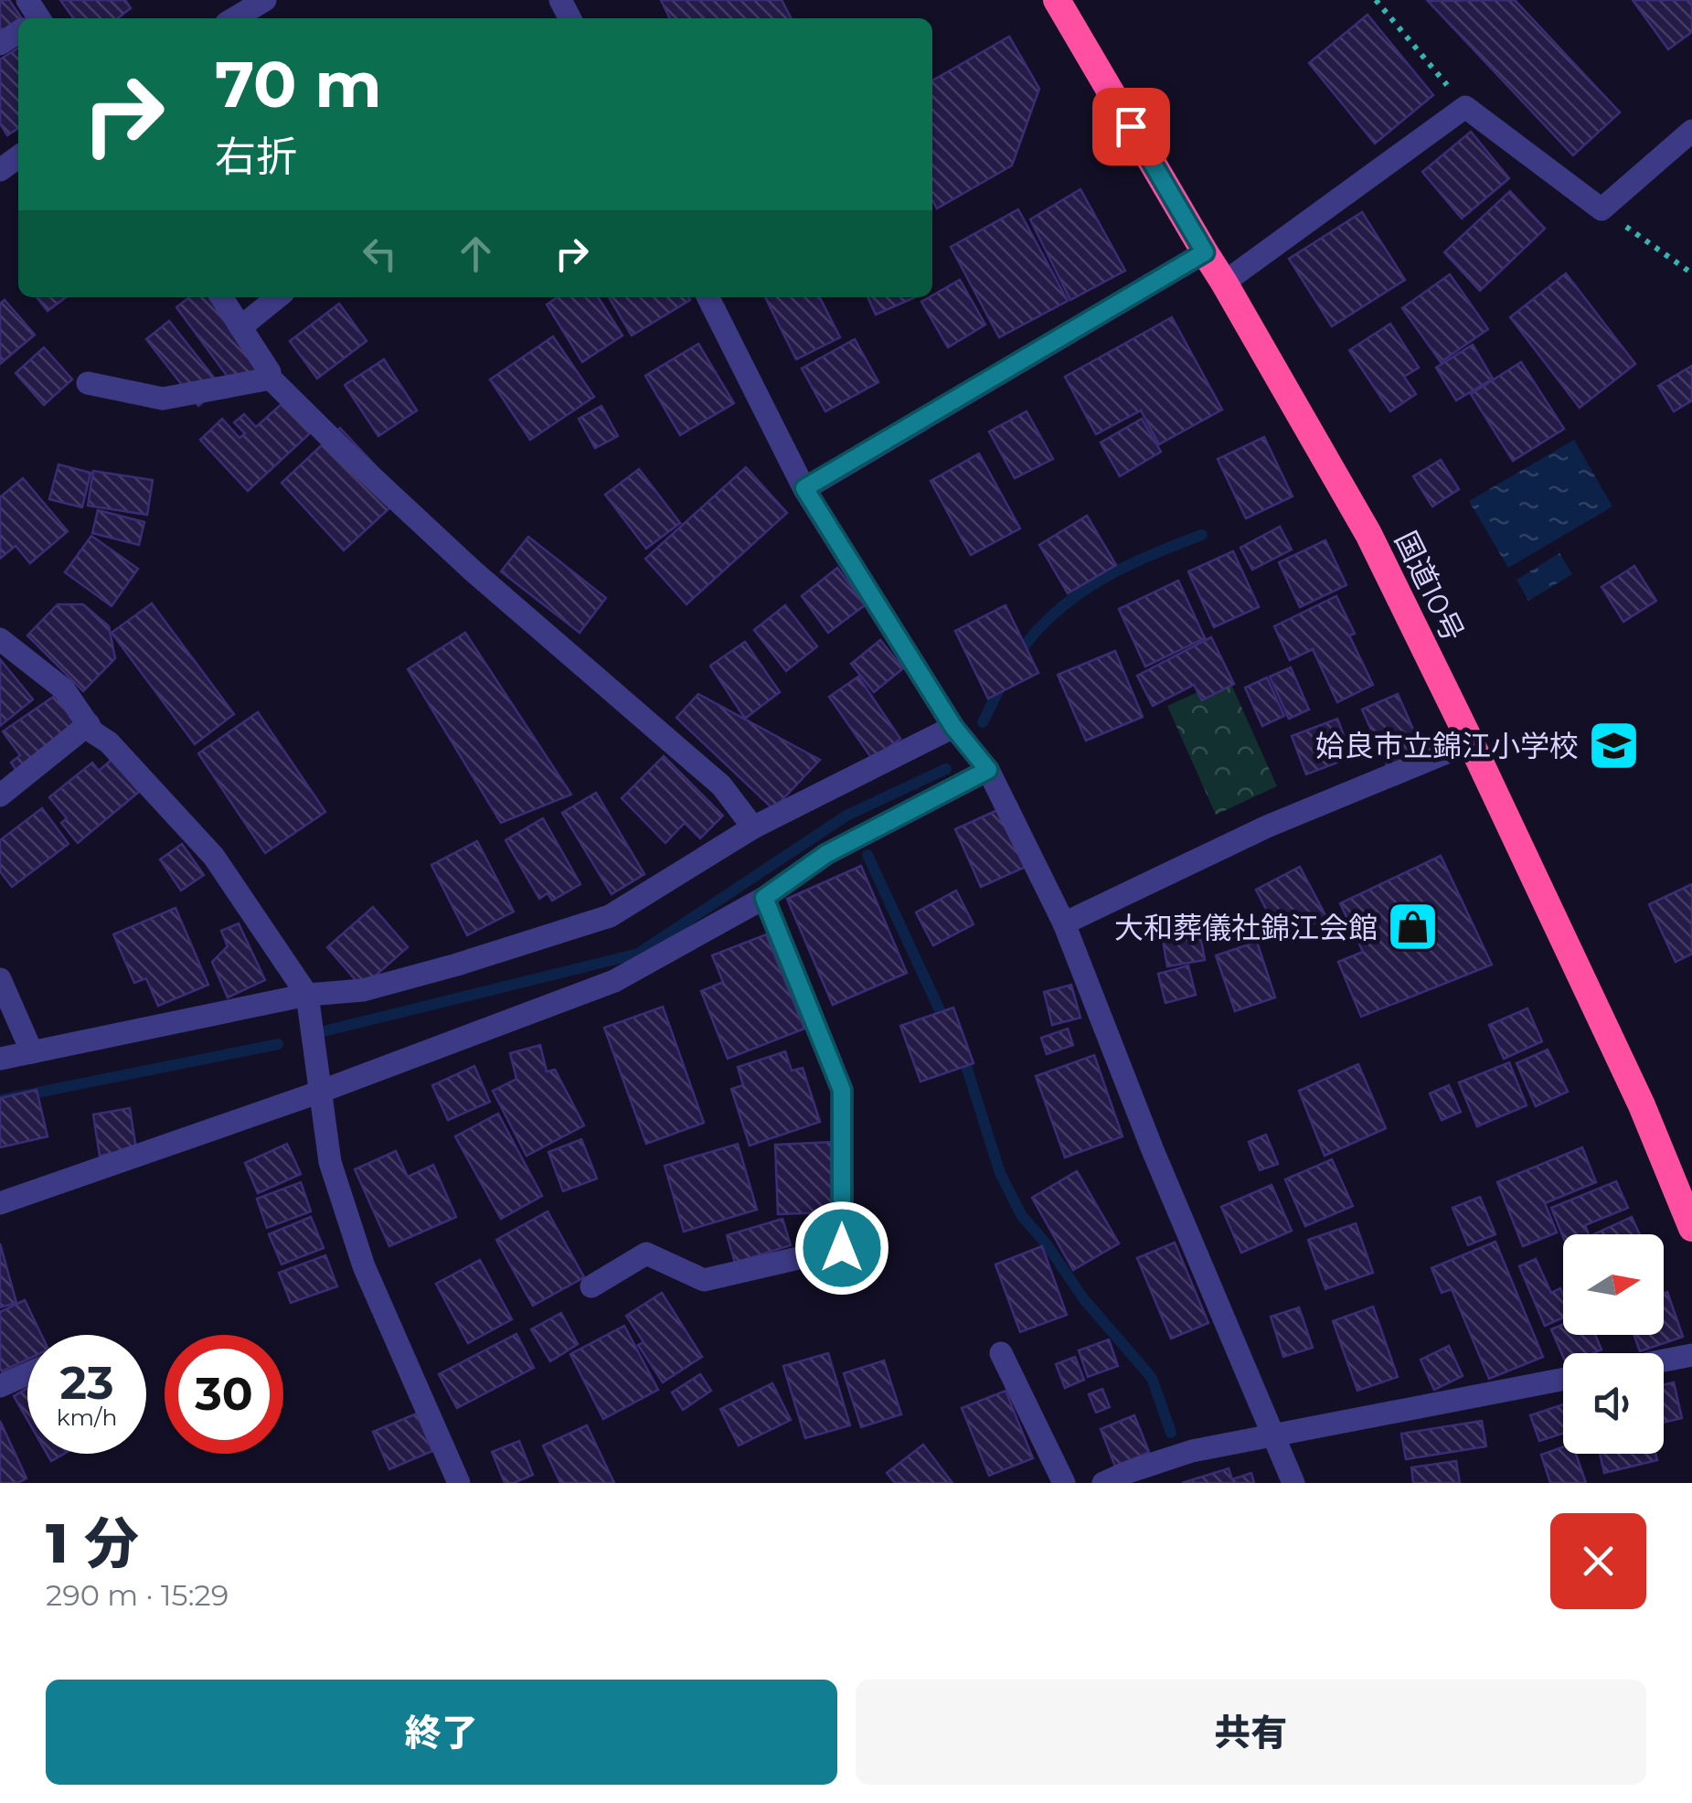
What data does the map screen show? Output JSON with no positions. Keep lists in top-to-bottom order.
{
  "streets": {
    "highway": ["国道10号"]
  },
  "places": {
    "school or university": ["姶良市立錦江小学校"],
    "shop": ["大和葬儀社錦江会館"]
  },
  "north": "right",
  "page": {
    "turn": ["70 m", "右折"],
    "speed": "23 km/h",
    "limit": "30",
    "heading": ["1 分", "290 m · 15:29"],
    "buttons": ["終了", "共有"]
  }
}
